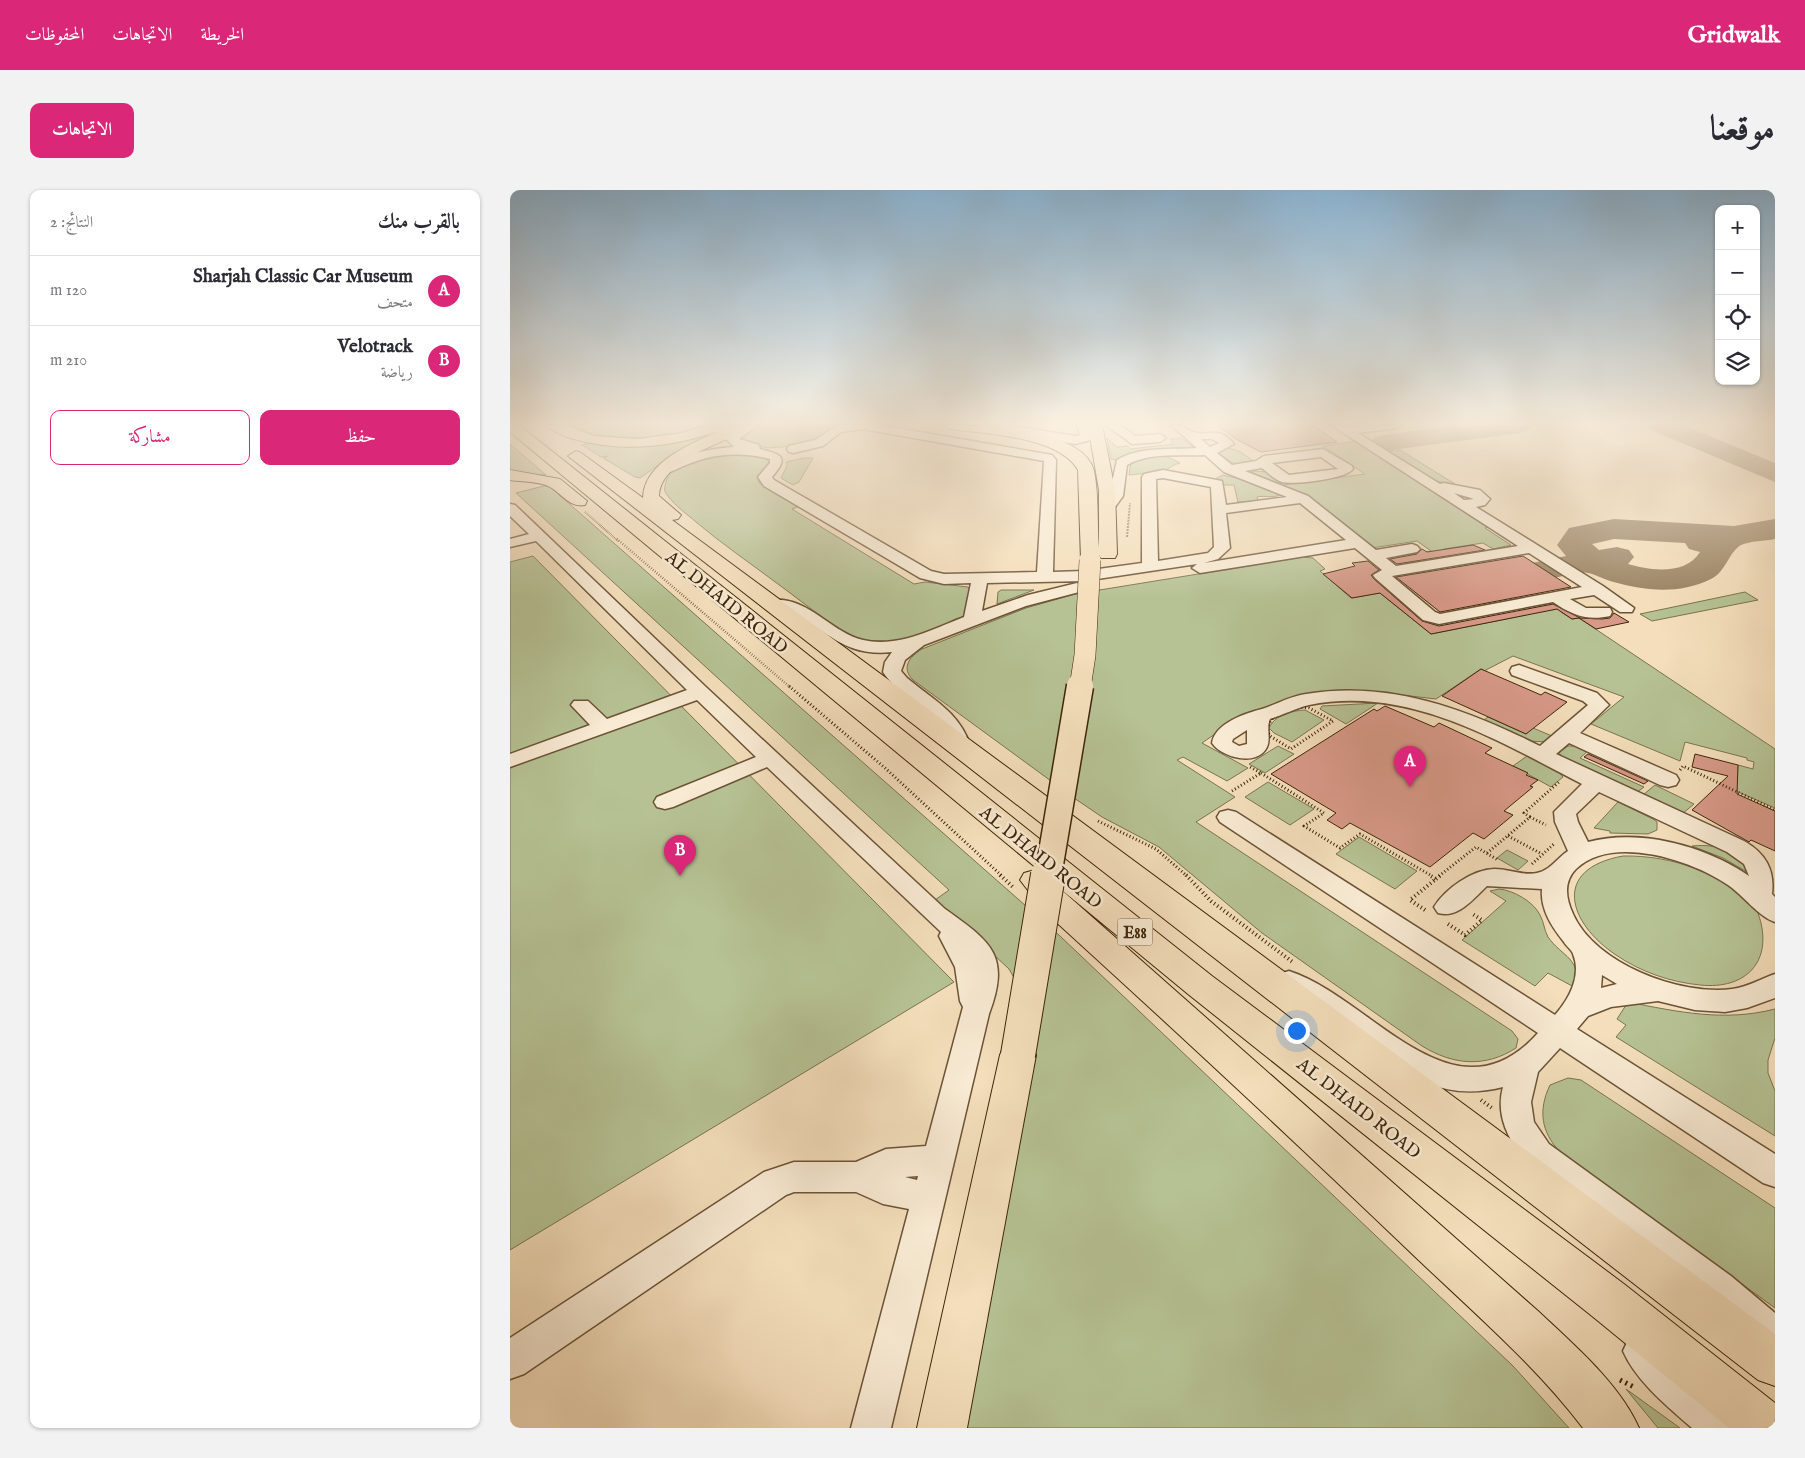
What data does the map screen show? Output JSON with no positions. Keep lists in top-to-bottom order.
{
  "streets": {
    "highway": ["AL DHAID ROAD", "E88"]
  },
  "page": {
    "header": "Gridwalk",
    "nav": ["الخريطة", "الاتجاهات", "المحفوظات"],
    "title": "موقعنا",
    "buttons": [
      "الاتجاهات",
      ["حفظ", "مشاركة"]
    ],
    "heading": ["بالقرب منك", "النتائج: 2"],
    "map_buttons": ["+", "−"],
    "list": [
      {
        "mark": "A",
        "name": "Sharjah Classic Car Museum",
        "note": "متحف",
        "value": "120 m"
      },
      {
        "mark": "B",
        "name": "Velotrack",
        "note": "رياضة",
        "value": "210 m"
      }
    ],
    "pins": ["A", "B"]
  }
}
